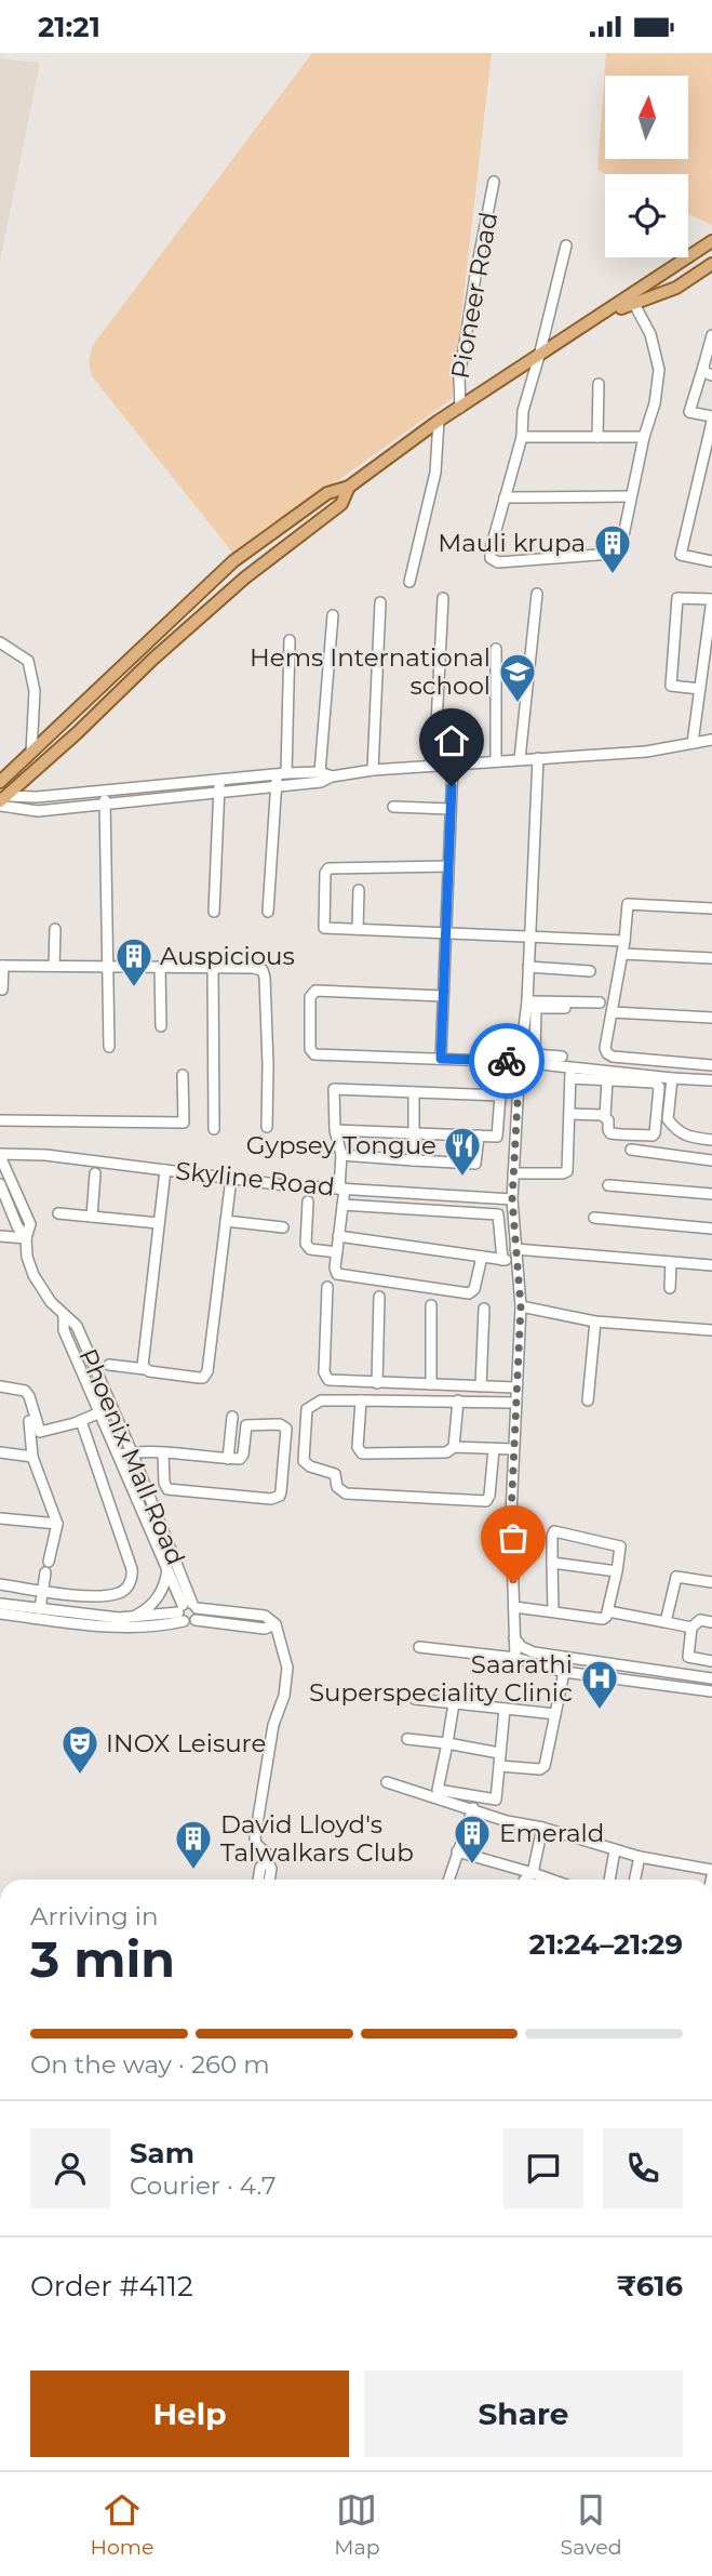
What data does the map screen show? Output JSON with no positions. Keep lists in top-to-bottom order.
{
  "streets": {
    "street": ["Pioneer Road", "Skyline Road", "Phoenix Mall Road"]
  },
  "places": {
    "building": [
      "Mauli krupa",
      "Auspicious",
      "Emerald",
      "David Lloyd's Talwalkars Club"
    ],
    "school or university": ["Hems International school"],
    "restaurant": ["Gypsey Tongue"],
    "hospital": ["Saarathi Superspeciality Clinic"],
    "theatre": ["INOX Leisure"]
  },
  "north": "top",
  "page": {
    "status": "21:21",
    "heading": ["3 min", "Arriving in", "21:24–21:29"],
    "panel": [
      "Sam",
      "Courier · 4.7",
      "Order #4112",
      "₹616"
    ],
    "bar": "On the way · 260 m",
    "buttons": ["Help", "Share"],
    "tabs": ["Home", "Map", "Saved"]
  }
}
